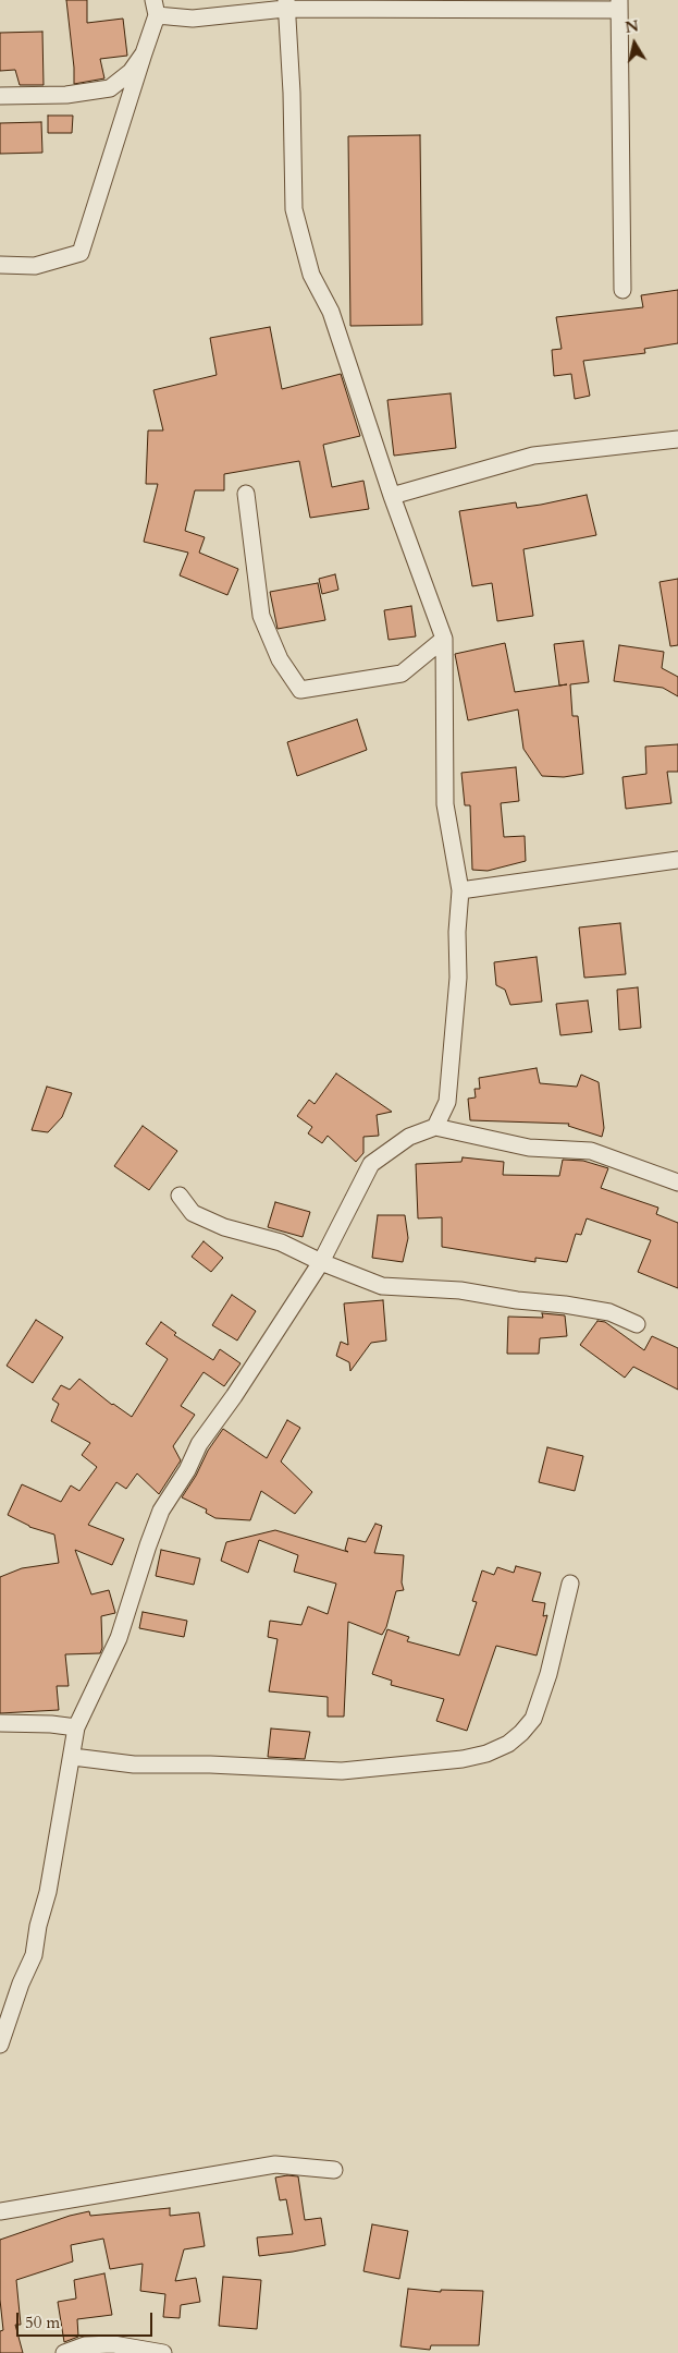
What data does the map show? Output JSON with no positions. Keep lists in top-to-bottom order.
{
  "scale_bar": "50 m",
  "north": "top"
}
